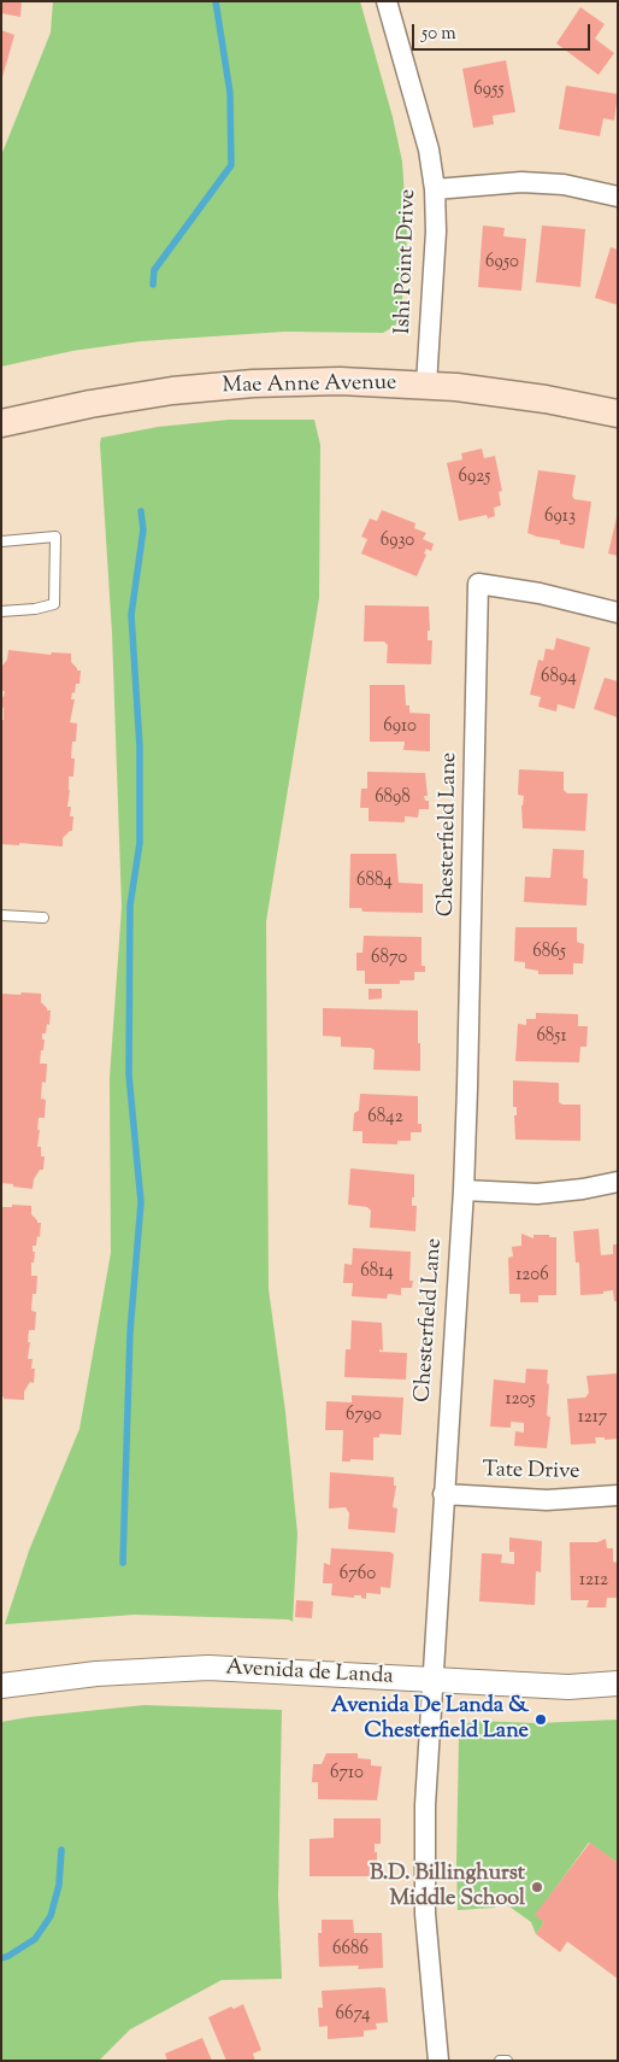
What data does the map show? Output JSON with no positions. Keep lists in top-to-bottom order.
{
  "streets": {
    "main road": ["Mae Anne Avenue"],
    "street": [
      "Ishi Point Drive",
      "Chesterfield Lane",
      "Tate Drive",
      "Avenida de Landa"
    ]
  },
  "crossings": [
    ["Ishi Point Drive", "Mae Anne Avenue"],
    ["Chesterfield Lane", "Tate Drive"],
    ["Chesterfield Lane", "Avenida de Landa"]
  ],
  "places": ["Avenida De Landa & Chesterfield Lane", "B.D. Billinghurst Middle School"],
  "house_numbers": [
    "6955",
    "6950",
    "6925",
    "6913",
    "6930",
    "6894",
    "6910",
    "6898",
    "6884",
    "6865",
    "6870",
    "6851",
    "6842",
    "6814",
    "1206",
    "1205",
    "6790",
    "1217",
    "6760",
    "1212",
    "6710",
    "6686",
    "6674"
  ],
  "scale_bar": "50 m"
}
